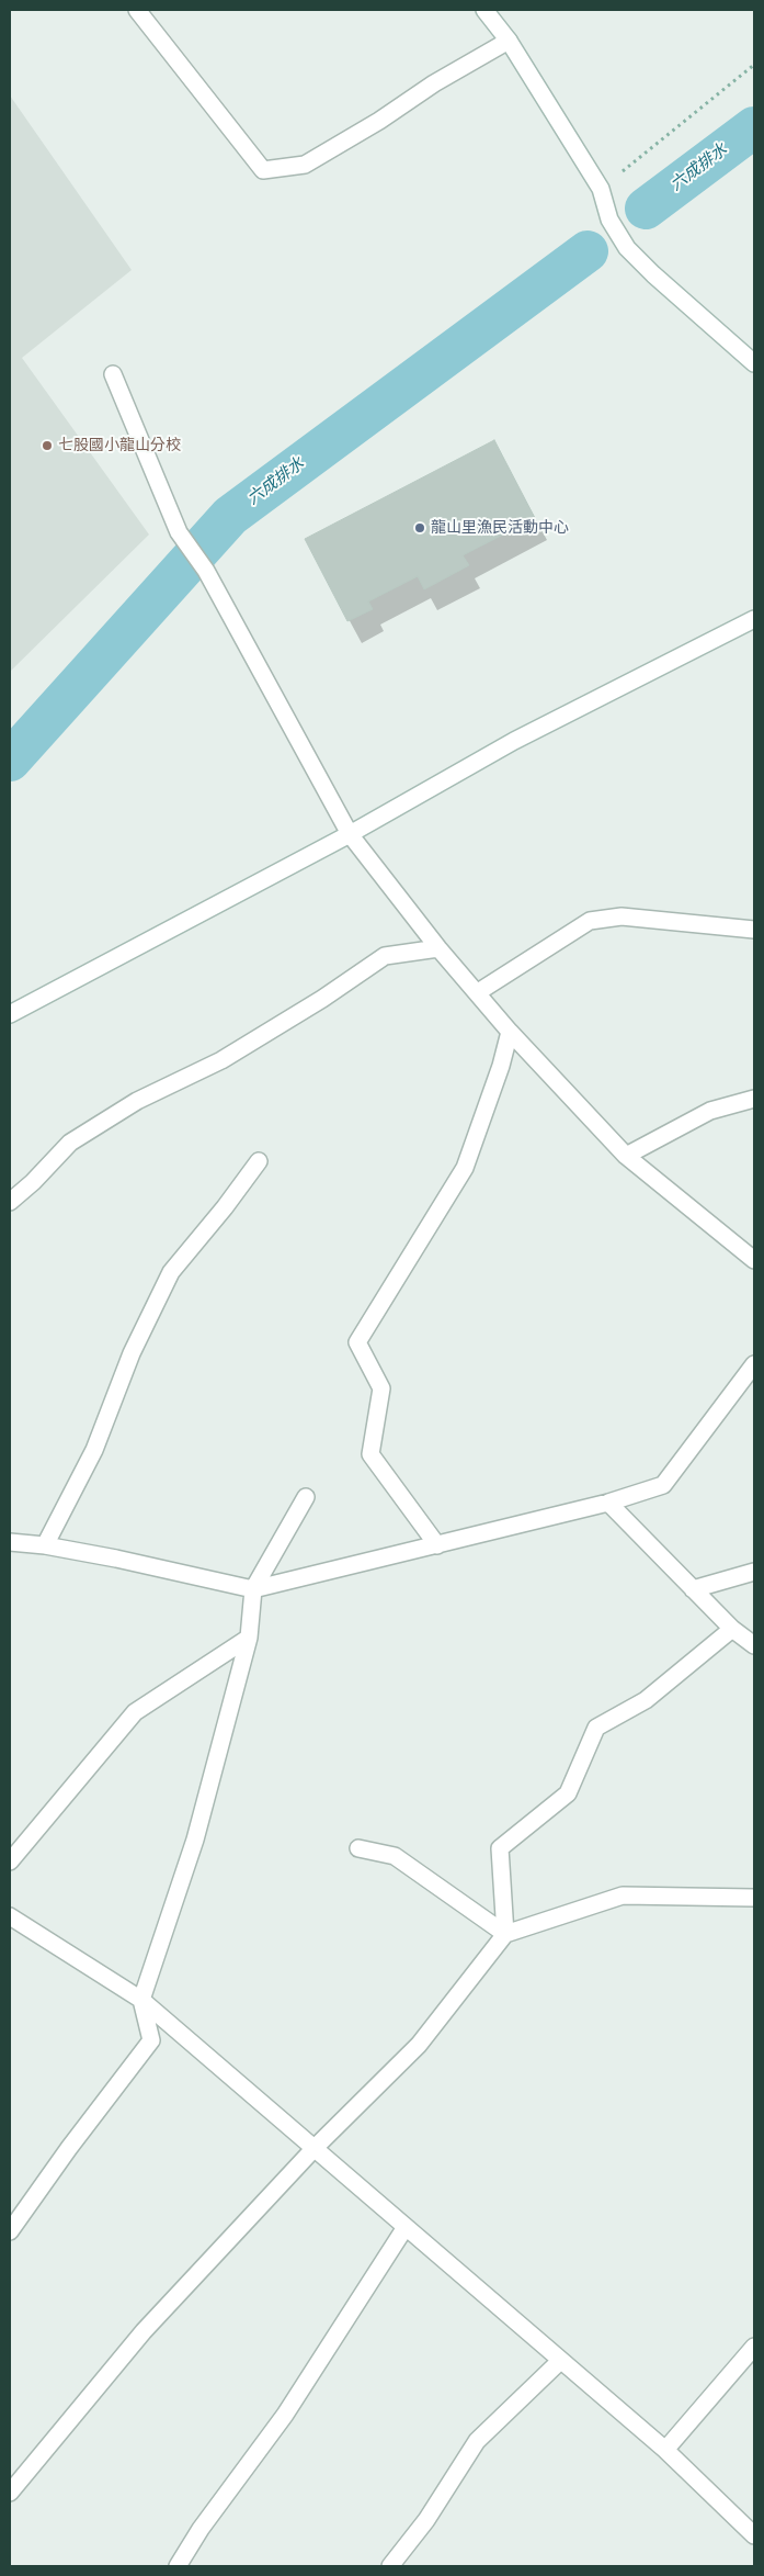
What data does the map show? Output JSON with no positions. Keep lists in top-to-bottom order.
{
  "water": ["六成排水"],
  "places": ["七股國小龍山分校", "龍山里漁民活動中心"]
}
